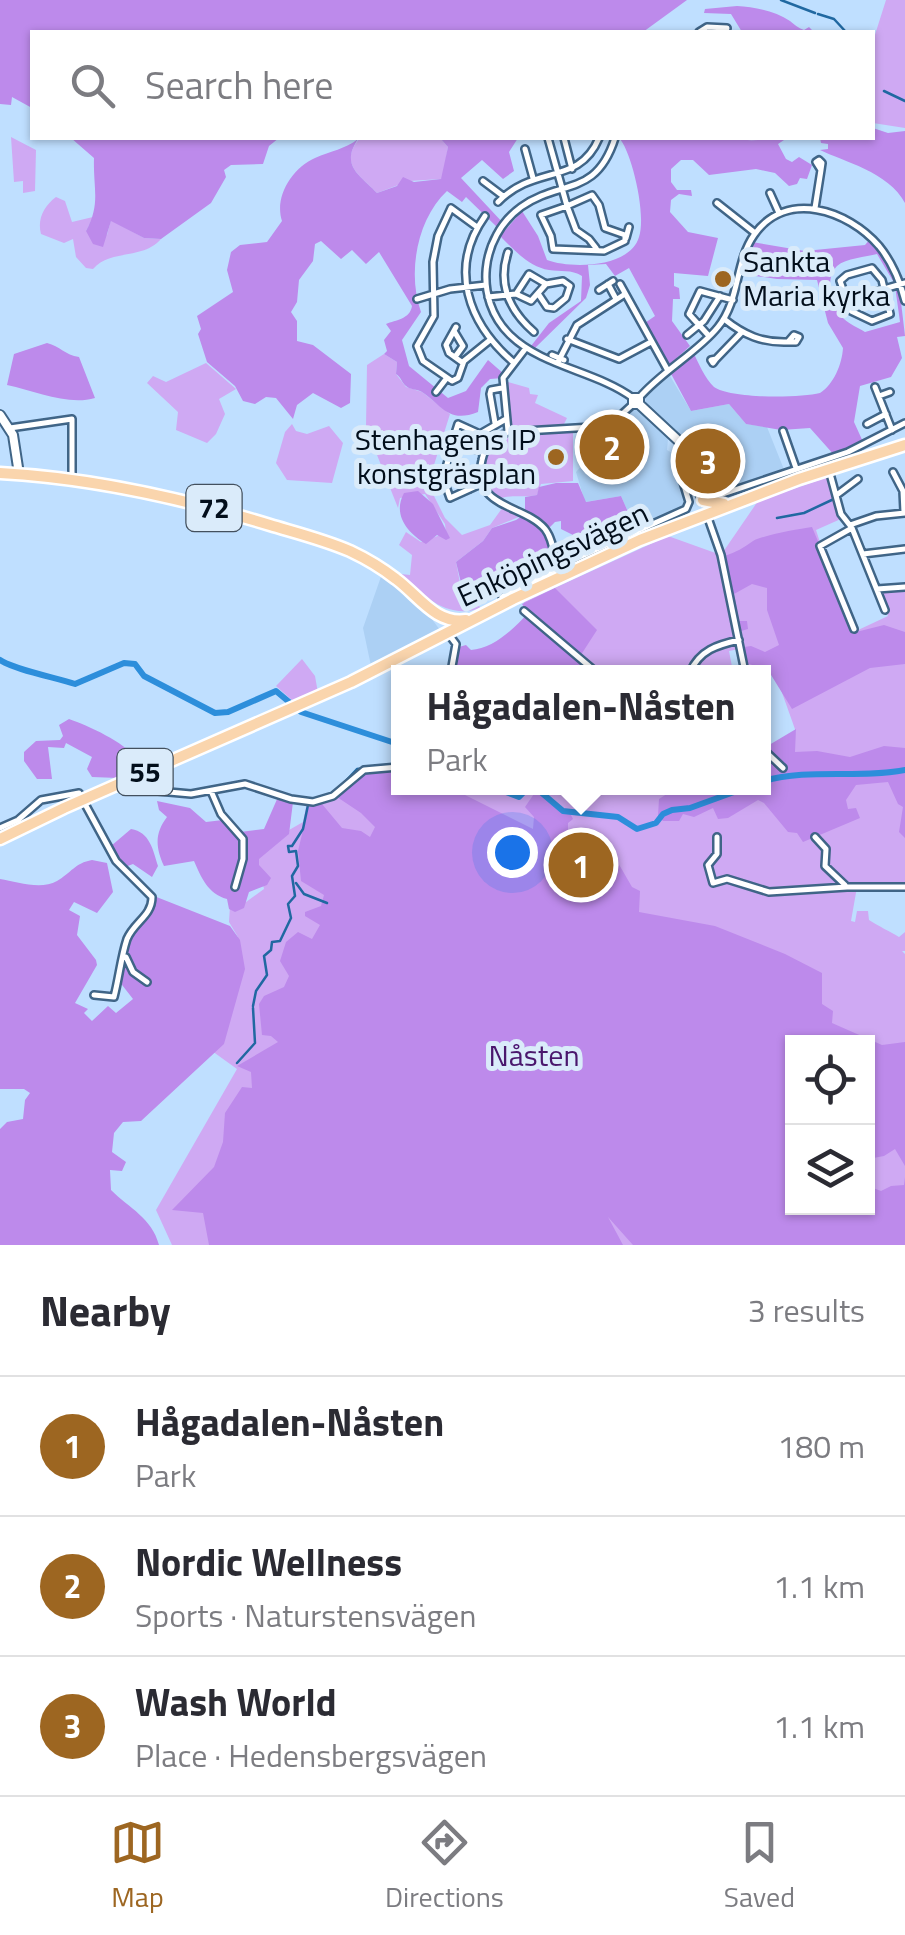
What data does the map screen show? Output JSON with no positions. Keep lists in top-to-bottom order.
{
  "streets": {
    "main road": ["72", "Enköpingsvägen", "55"]
  },
  "crossings": [
    ["72", "Enköpingsvägen"],
    ["72", "55"],
    ["Enköpingsvägen", "55"]
  ],
  "parks": ["Nåsten"],
  "places": ["Sankta Maria kyrka", "Stenhagens IP konstgräsplan"],
  "page": {
    "search": "Search here",
    "pins": ["2", "3", "1"],
    "popup": ["Hågadalen-Nåsten", "Park"],
    "heading": ["Nearby", "3 results"],
    "list": [
      {
        "mark": "1",
        "name": "Hågadalen-Nåsten",
        "note": "Park",
        "value": "180 m"
      },
      {
        "mark": "2",
        "name": "Nordic Wellness",
        "note": "Sports · Naturstensvägen",
        "value": "1.1 km"
      },
      {
        "mark": "3",
        "name": "Wash World",
        "note": "Place · Hedensbergsvägen",
        "value": "1.1 km"
      }
    ],
    "nav": ["Map", "Directions", "Saved"]
  }
}
